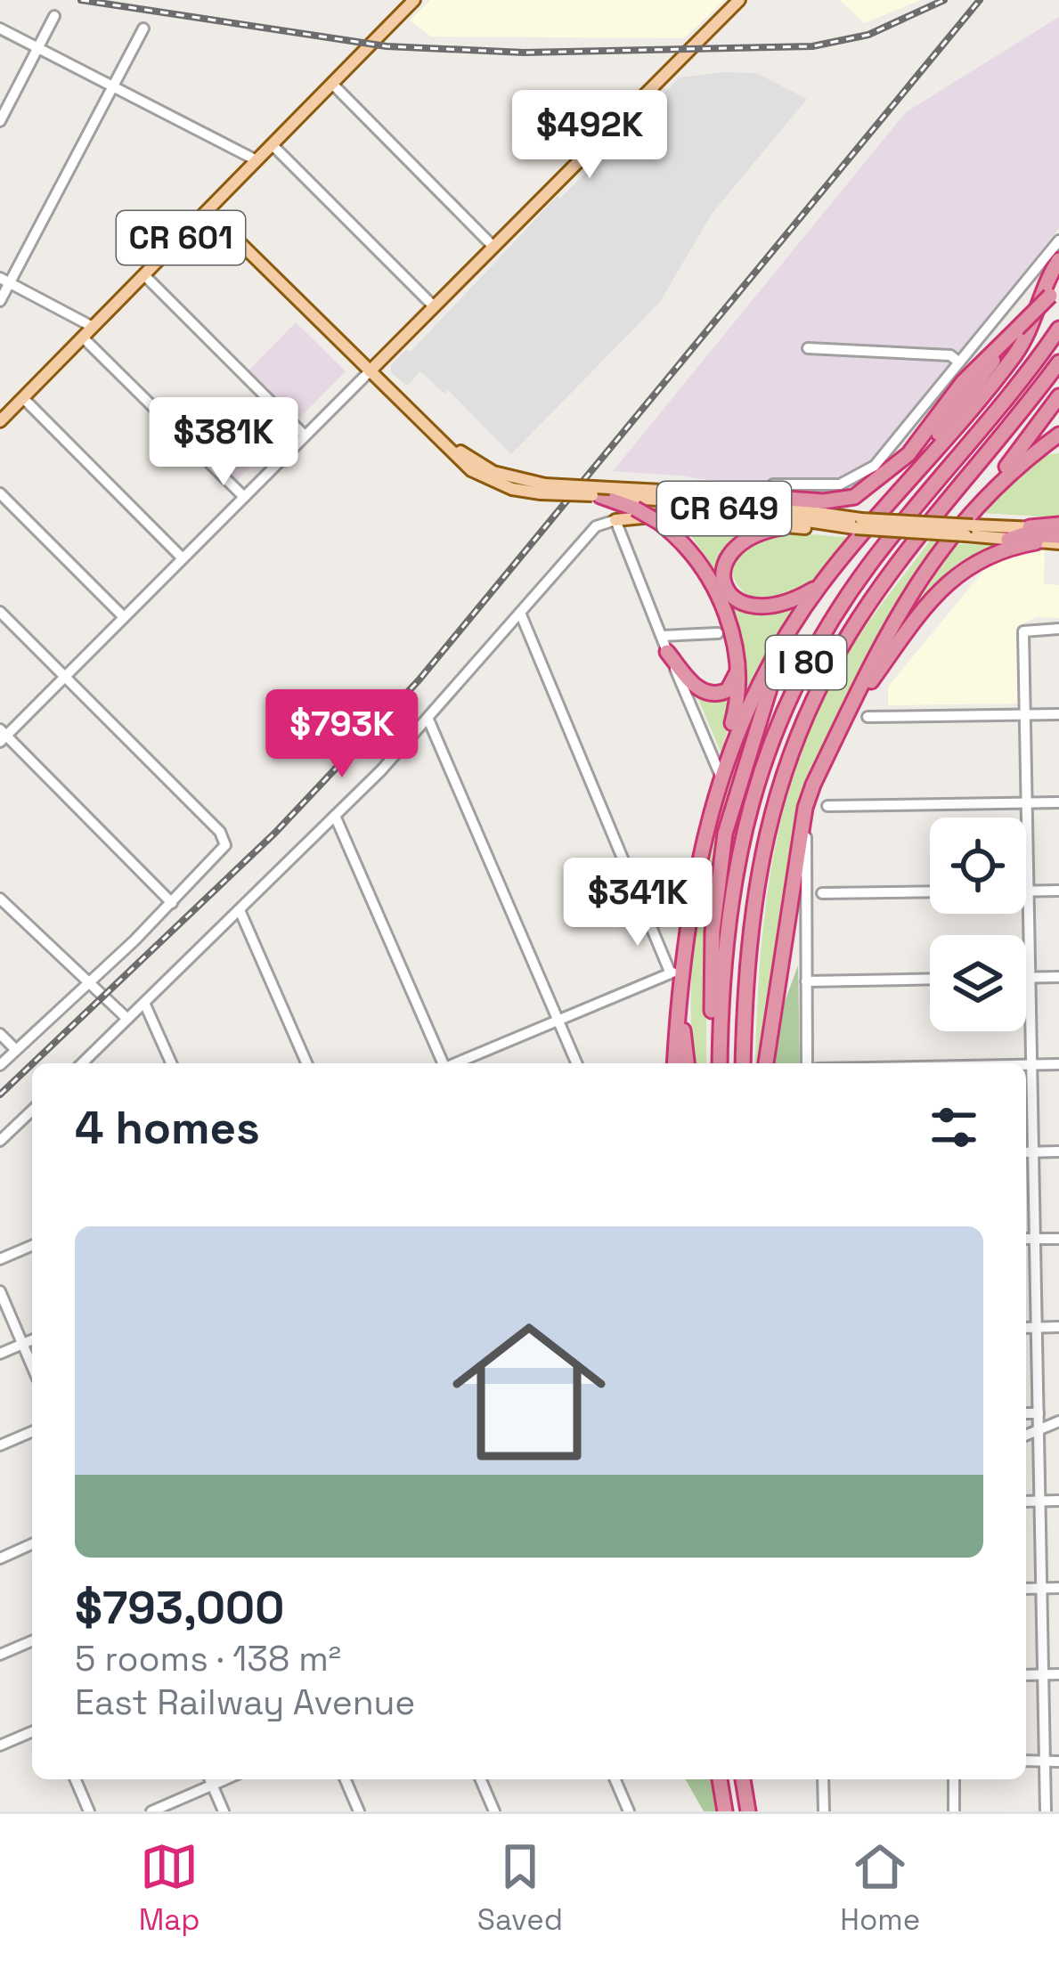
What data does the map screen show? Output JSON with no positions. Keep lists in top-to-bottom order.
{
  "streets": {
    "highway": ["I 80"],
    "main road": ["CR 601", "CR 649"]
  },
  "crossings": [
    ["CR 601", "CR 649"]
  ],
  "page": {
    "price": [
      "$492K",
      "$381K",
      "$793K",
      "$341K"
    ],
    "heading": "4 homes",
    "list": [
      {
        "name": "$793,000",
        "note": "5 rooms · 138 m² · East Railway Avenue"
      }
    ],
    "tabs": ["Map", "Saved", "Home"]
  }
}
